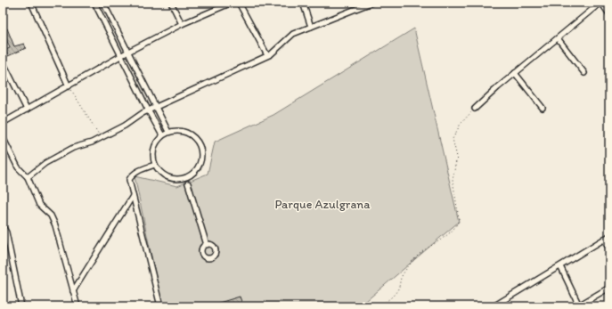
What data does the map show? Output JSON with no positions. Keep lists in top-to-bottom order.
{
  "parks": ["Parque Azulgrana"]
}
